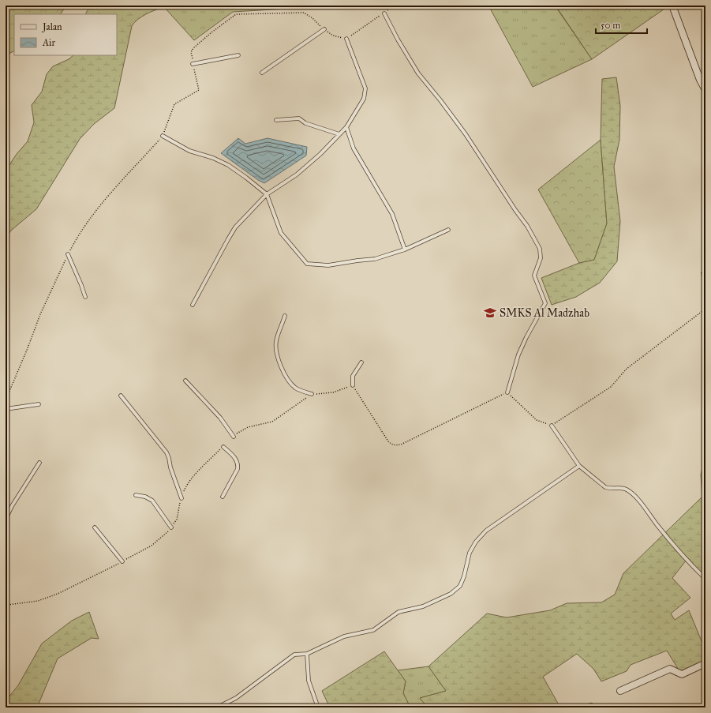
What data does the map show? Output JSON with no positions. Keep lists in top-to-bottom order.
{
  "places": {
    "school or university": ["SMKS Al Madzhab"]
  },
  "legend": ["Jalan", "Air"],
  "scale_bar": "50 m"
}
